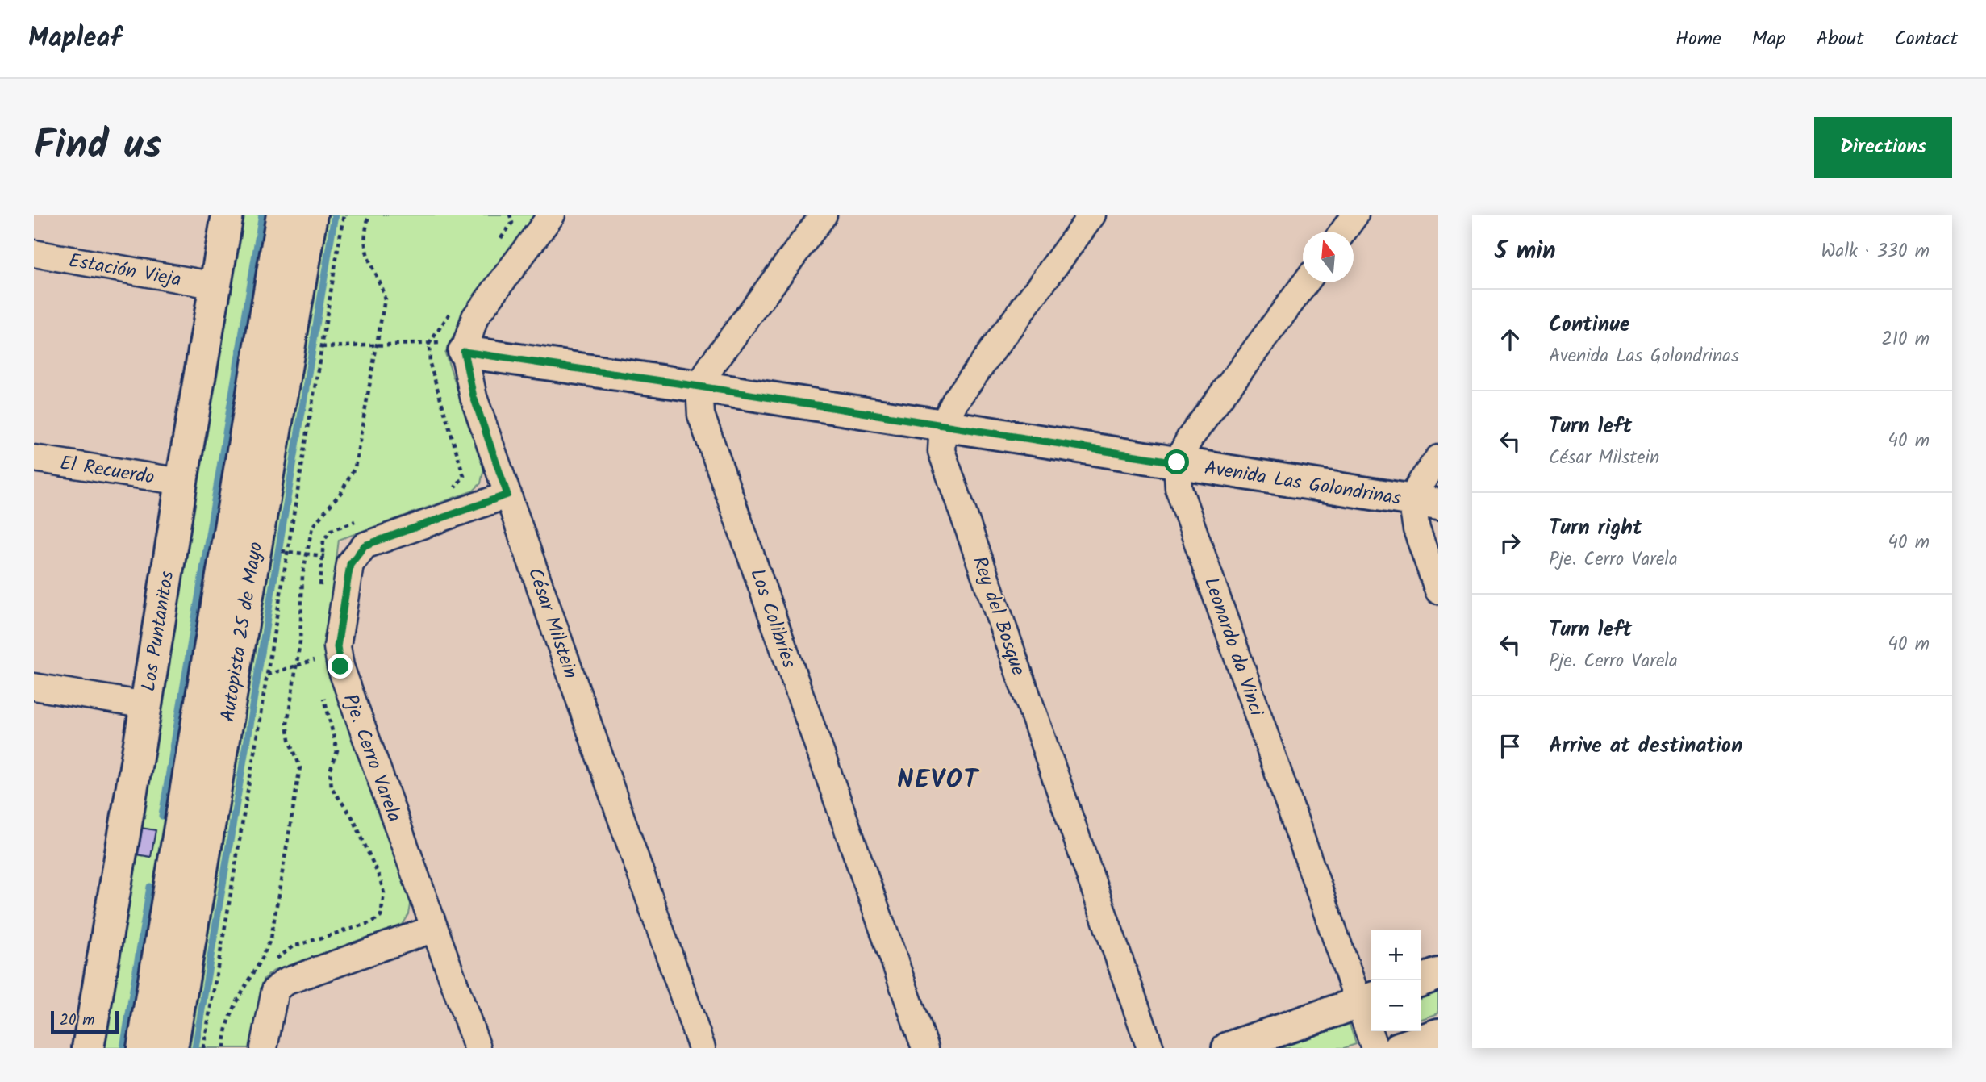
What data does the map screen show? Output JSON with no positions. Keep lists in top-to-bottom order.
{
  "streets": {
    "street": [
      "Estación Vieja",
      "El Recuerdo",
      "Avenida Las Golondrinas",
      "Rey del Bosque",
      "Los Colibríes",
      "César Milstein",
      "Los Puntanitos",
      "Autopista 25 de Mayo",
      "Leonardo da Vinci",
      "Pje. Cerro Varela"
    ]
  },
  "crossings": [
    ["Estación Vieja", "Los Puntanitos"],
    ["El Recuerdo", "Los Puntanitos"],
    ["Avenida Las Golondrinas", "Rey del Bosque"],
    ["Avenida Las Golondrinas", "Los Colibríes"],
    ["Avenida Las Golondrinas", "César Milstein"],
    ["Avenida Las Golondrinas", "Leonardo da Vinci"]
  ],
  "districts": ["NEVOT"],
  "scale_bar": "20 m",
  "north": "top",
  "page": {
    "header": "Mapleaf",
    "nav": [
      "Home",
      "Map",
      "About",
      "Contact"
    ],
    "title": "Find us",
    "buttons": "Directions",
    "heading": ["5 min", "Walk · 330 m"],
    "list": [
      ["Continue", "Avenida Las Golondrinas", "210 m"],
      ["Turn left", "César Milstein", "40 m"],
      ["Turn right", "Pje. Cerro Varela", "40 m"],
      ["Turn left", "Pje. Cerro Varela", "40 m"],
      "Arrive at destination"
    ],
    "map_buttons": ["+", "−"],
    "scale": "20 m"
  }
}
